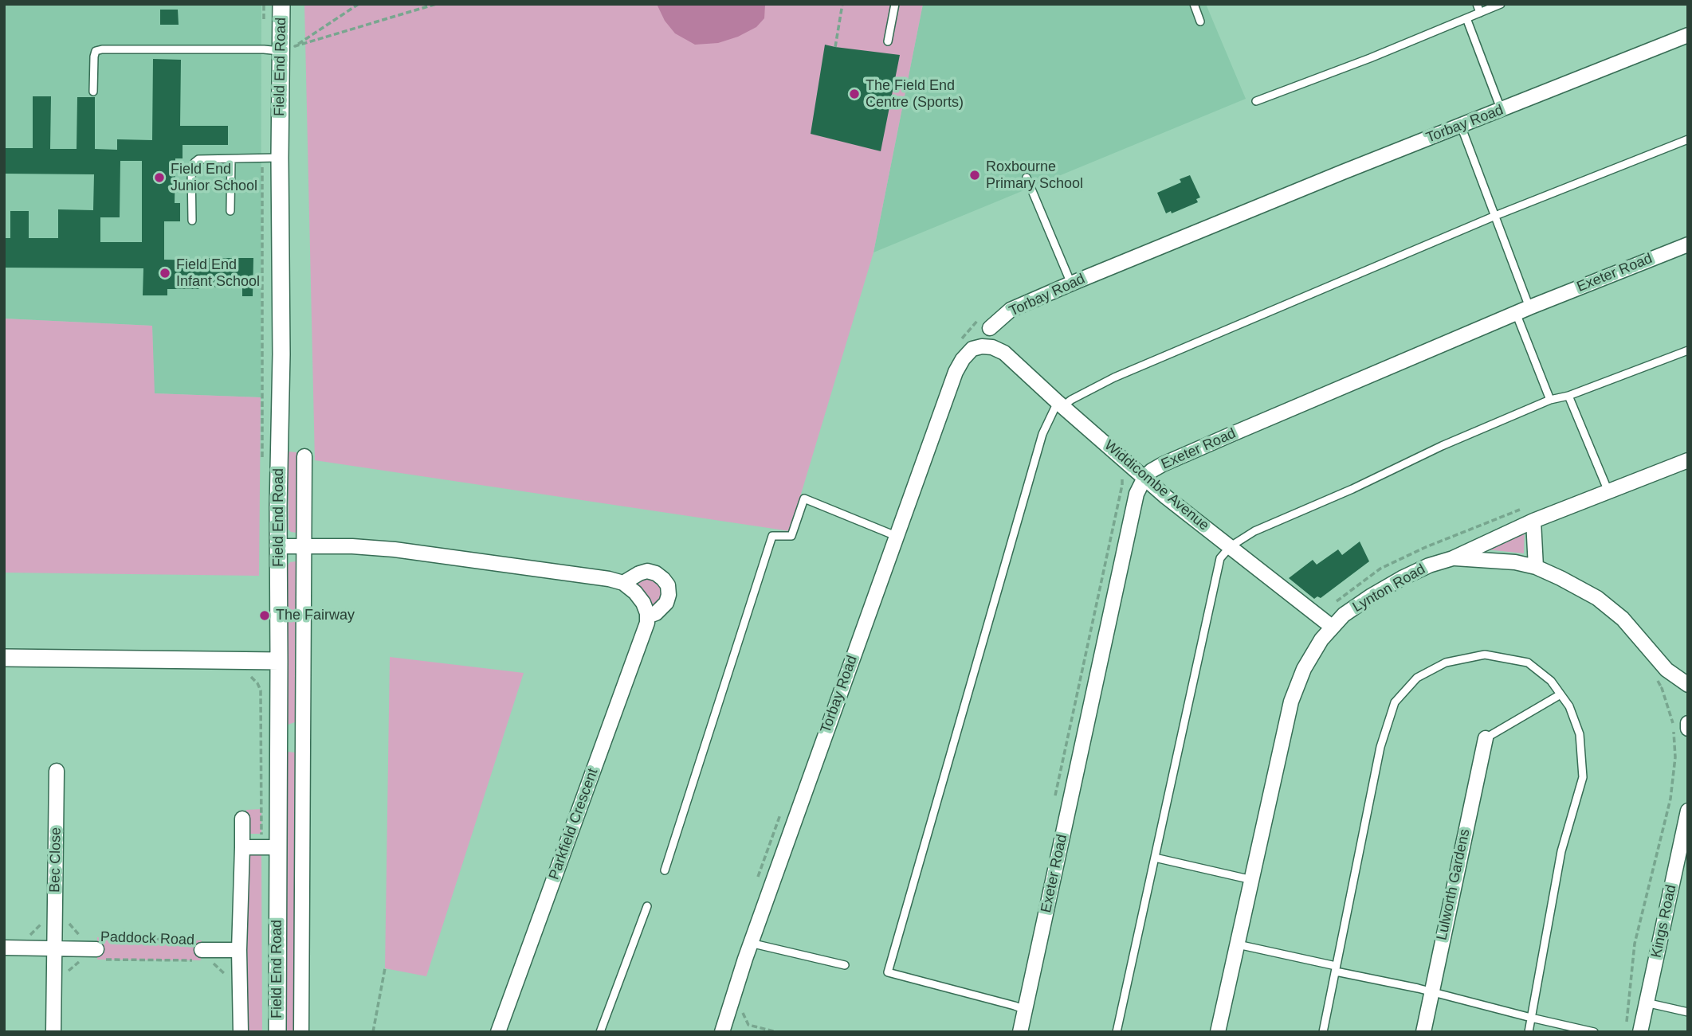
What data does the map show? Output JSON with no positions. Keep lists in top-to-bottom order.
{
  "streets": {
    "street": [
      "Field End Road",
      "Torbay Road",
      "Exeter Road",
      "Widdicombe Avenue",
      "Lynton Road",
      "Parkfield Crescent",
      "Bec Close",
      "Lulworth Gardens",
      "Kings Road",
      "Paddock Road"
    ]
  },
  "crossings": [
    ["Torbay Road", "Widdicombe Avenue"],
    ["Exeter Road", "Widdicombe Avenue"],
    ["Widdicombe Avenue", "Lynton Road"],
    ["Bec Close", "Paddock Road"]
  ],
  "places": [
    "The Field End Centre (Sports)",
    "Roxbourne Primary School",
    "Field End Junior School",
    "Field End Infant School",
    "The Fairway"
  ]
}
